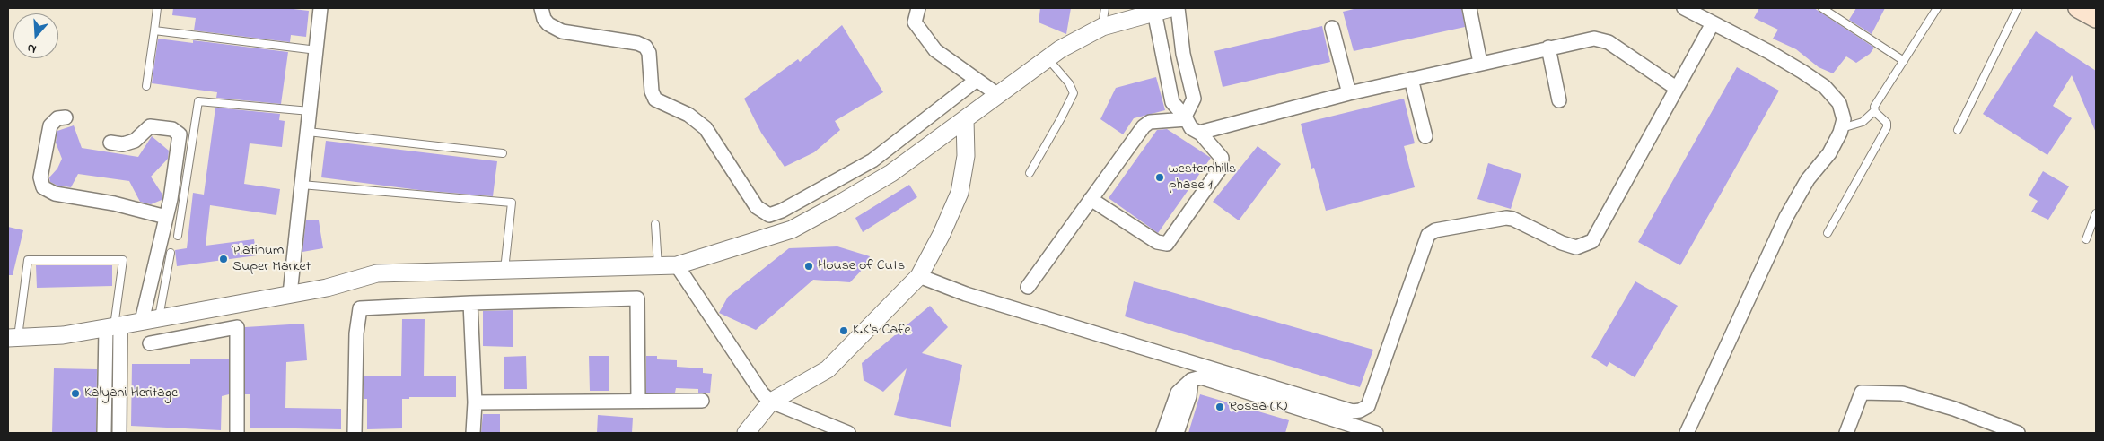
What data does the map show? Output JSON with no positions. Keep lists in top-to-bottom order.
{
  "places": [
    "westernhills phase 1",
    "Platinum Super Market",
    "House of Cuts",
    "K.K's Cafe",
    "Kalyani Heritage",
    "Rossa (K)"
  ],
  "north": "bottom"
}
